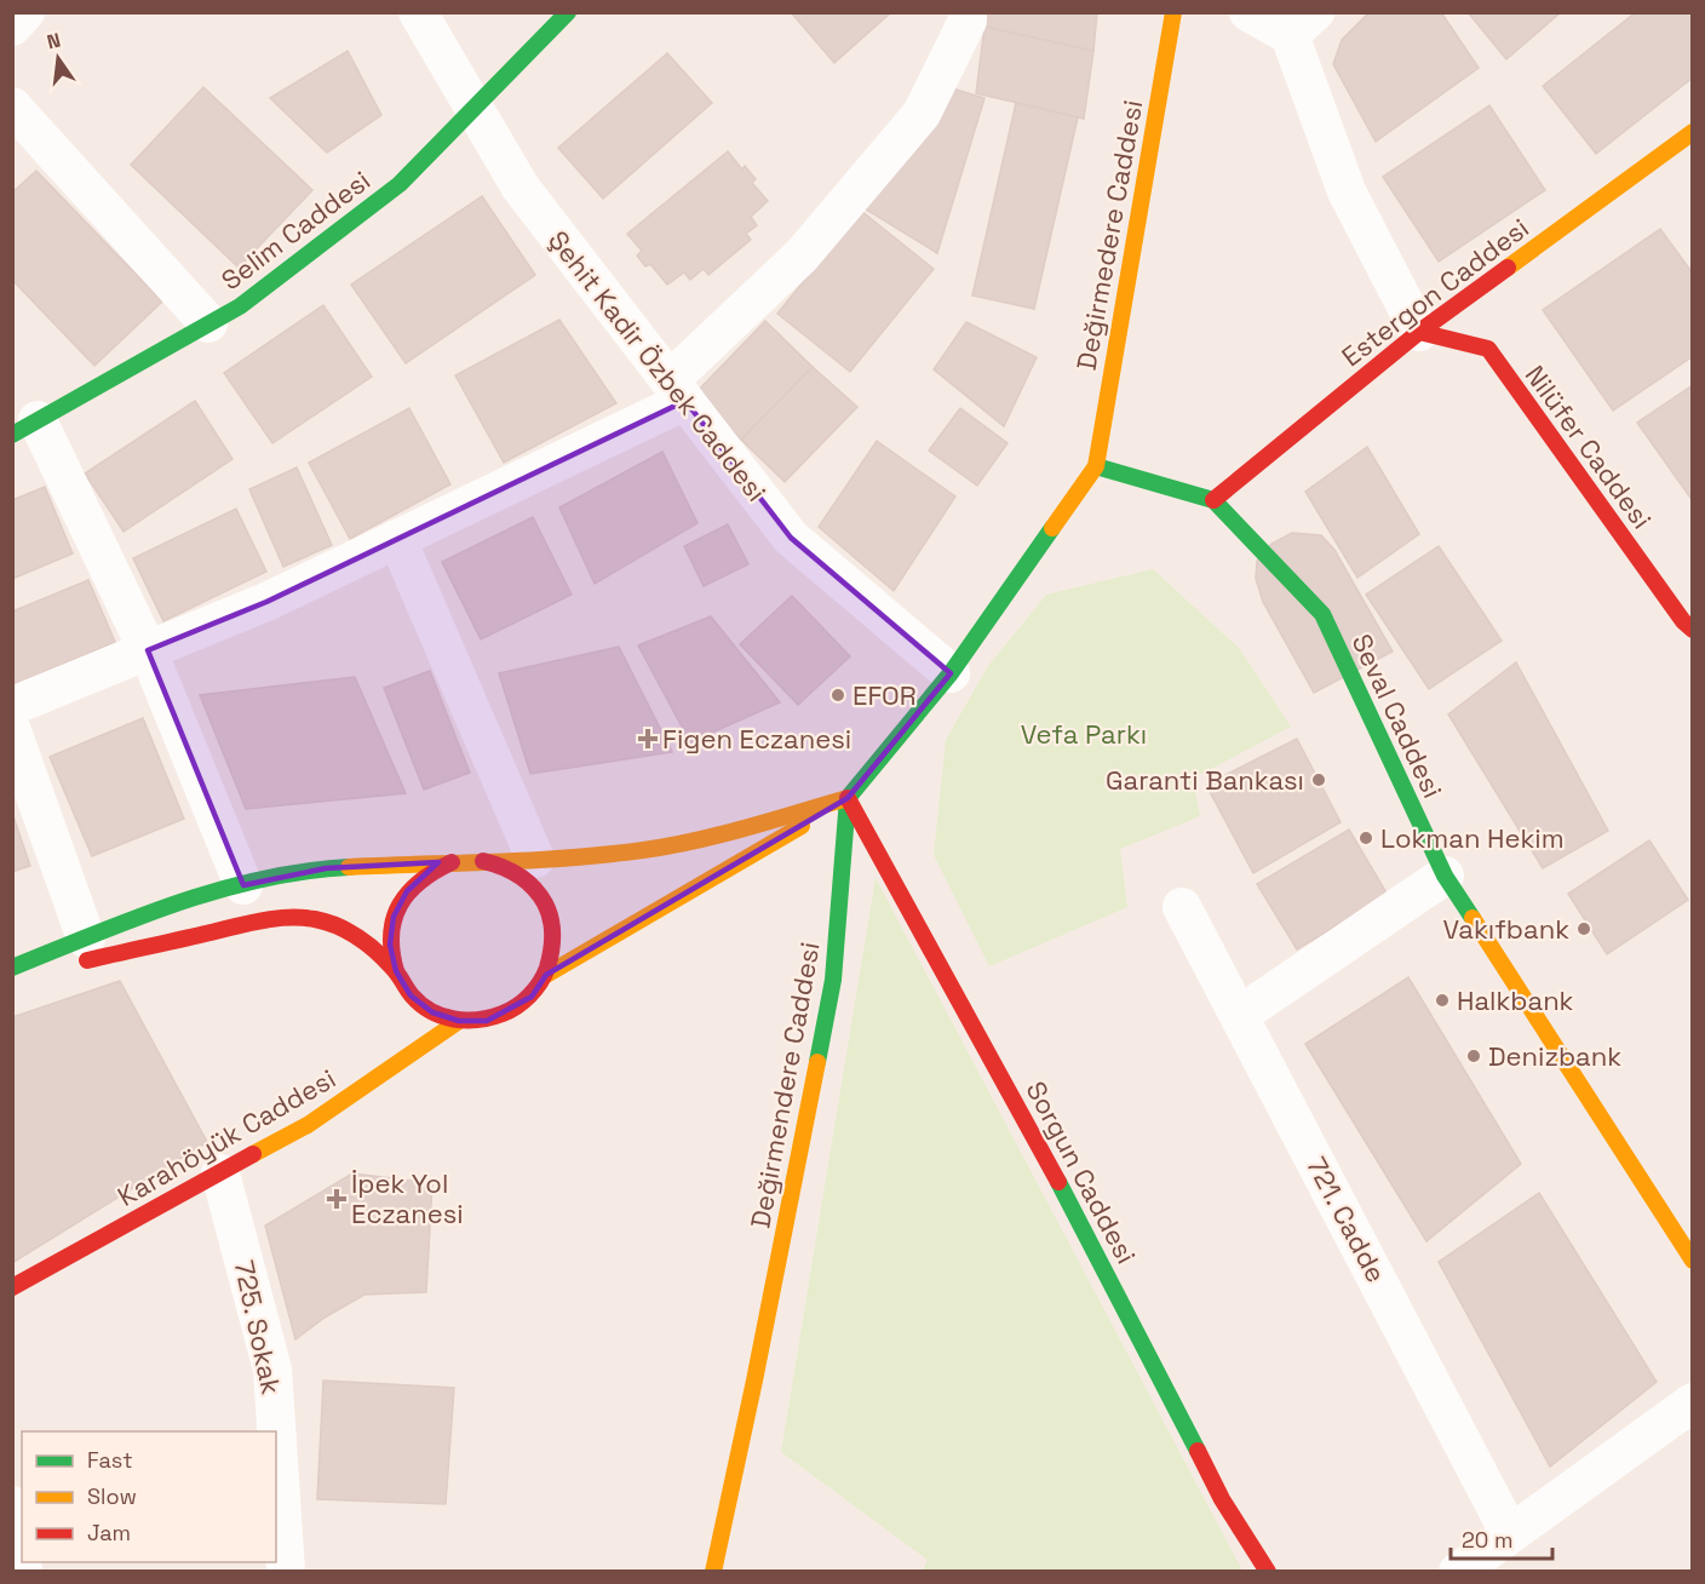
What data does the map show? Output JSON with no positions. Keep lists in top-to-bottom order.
{
  "streets": {
    "street": [
      "Selim Caddesi",
      "Değirmedere Caddesi",
      "Estergon Caddesi",
      "Şehit Kadir Özbek Caddesi",
      "Nilüfer Caddesi",
      "Seval Caddesi",
      "Değirmendere Caddesi",
      "Karahöyük Caddesi",
      "Sorgun Caddesi",
      "721. Cadde",
      "725. Sokak"
    ]
  },
  "crossings": [
    ["Selim Caddesi", "Şehit Kadir Özbek Caddesi"],
    ["Estergon Caddesi", "Nilüfer Caddesi"],
    ["Estergon Caddesi", "Seval Caddesi"],
    ["Değirmendere Caddesi", "Sorgun Caddesi"],
    ["Karahöyük Caddesi", "725. Sokak"]
  ],
  "parks": ["Vefa Parkı"],
  "places": {
    "other": [
      "EFOR",
      "Garanti Bankası",
      "Lokman Hekim",
      "Vakıfbank",
      "Halkbank",
      "Denizbank"
    ],
    "health": ["Figen Eczanesi", "İpek Yol Eczanesi"]
  },
  "legend": ["Fast", "Slow", "Jam"],
  "scale_bar": "20 m",
  "north": "top"
}
